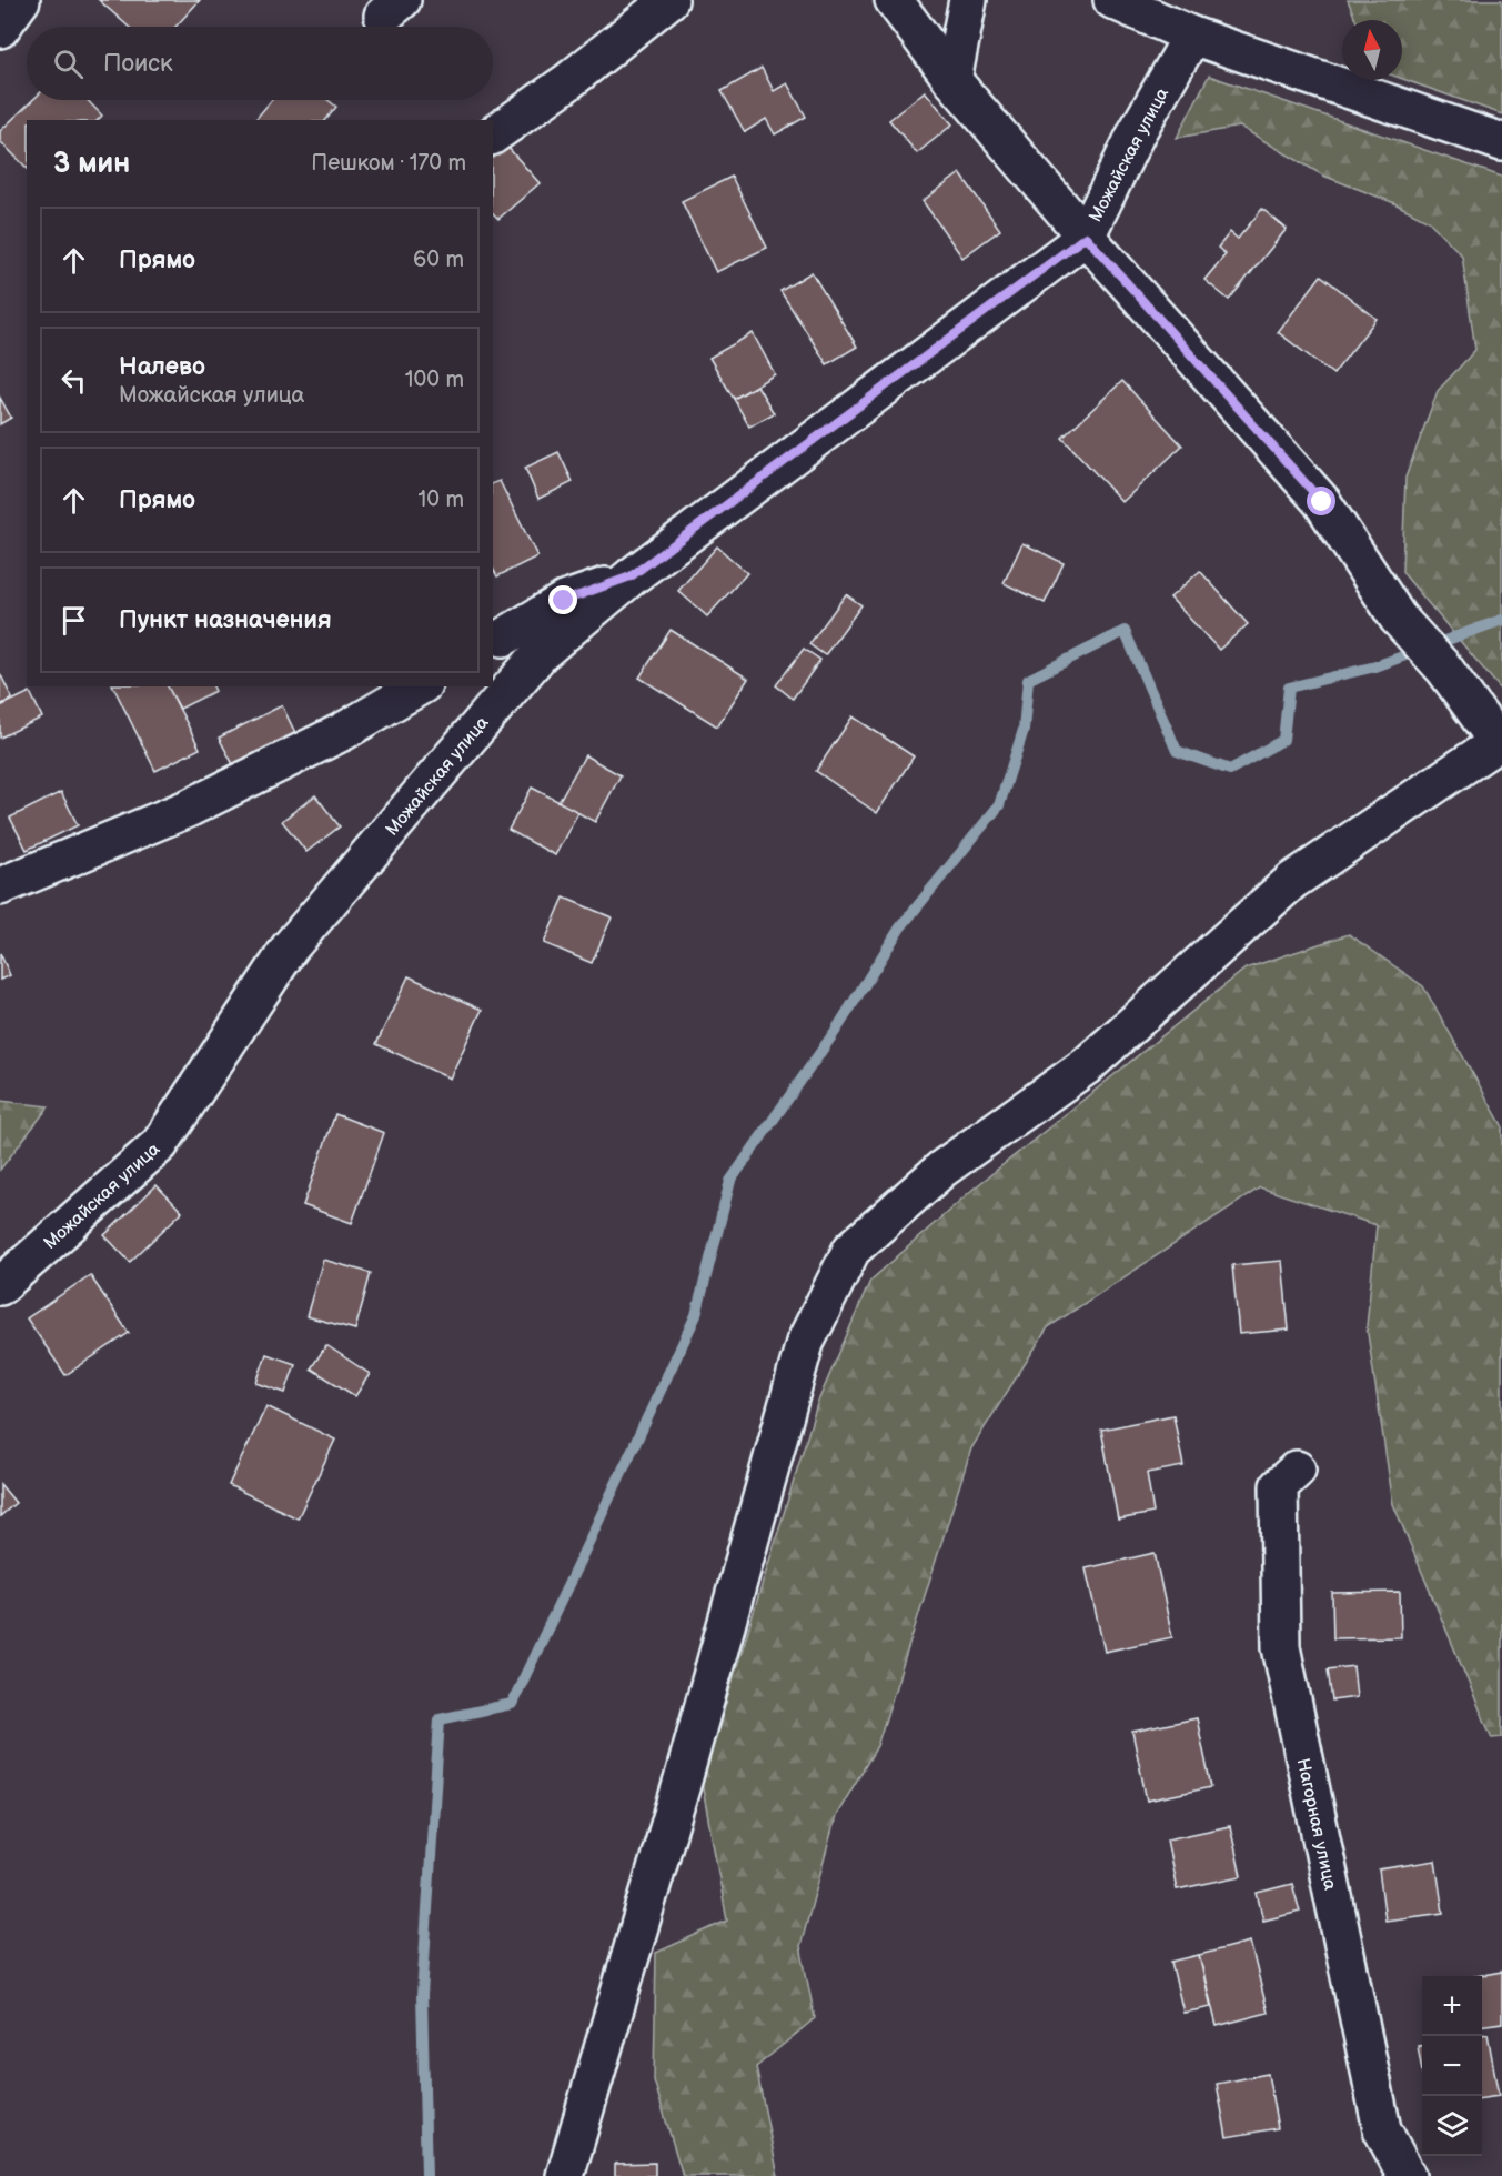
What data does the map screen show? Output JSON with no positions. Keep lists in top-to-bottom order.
{
  "streets": {
    "street": ["Можайская улица", "Нагорная улица"]
  },
  "north": "top",
  "page": {
    "search": "Поиск",
    "heading": ["3 мин", "Пешком · 170 m"],
    "list": [
      ["Прямо", "60 m"],
      ["Налево", "Можайская улица", "100 m"],
      ["Прямо", "10 m"],
      "Пункт назначения"
    ],
    "map_buttons": ["+", "−"]
  }
}
